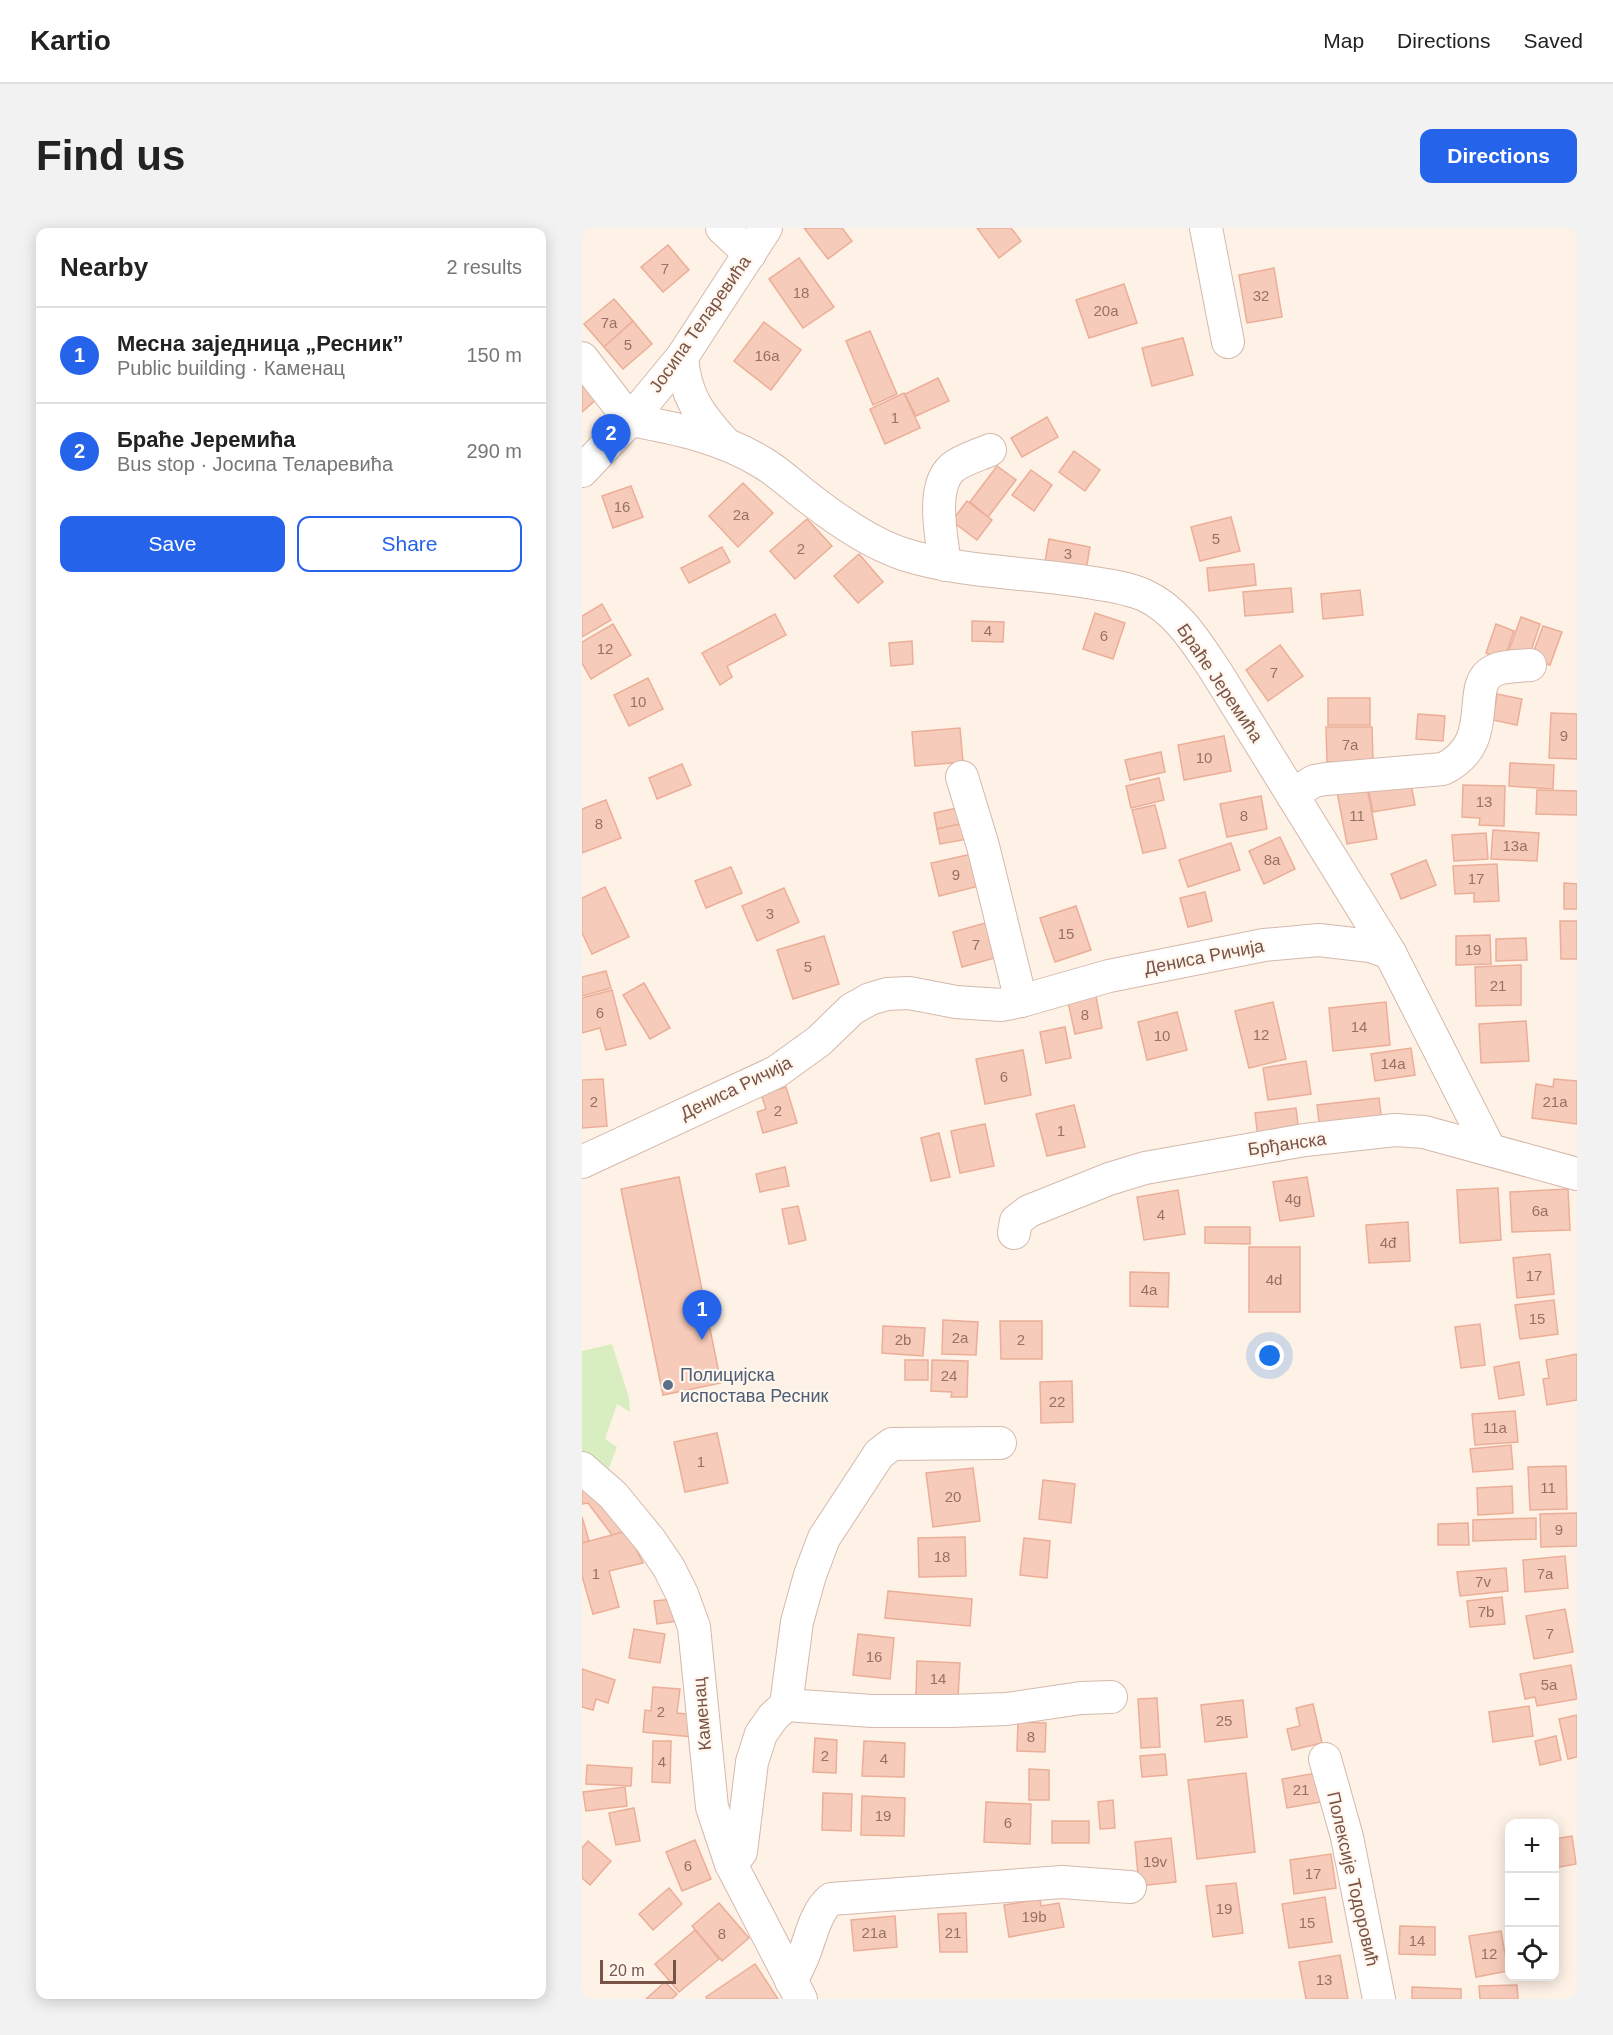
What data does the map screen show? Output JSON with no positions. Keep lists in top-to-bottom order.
{
  "streets": {
    "street": [
      "Јосипа Теларевића",
      "Браће Јеремића",
      "Дениса Ричија",
      "Брђанска",
      "Каменац",
      "Полексије Тодоровић"
    ]
  },
  "crossings": [
    ["Јосипа Теларевића", "Браће Јеремића"],
    ["Браће Јеремића", "Дениса Ричија"],
    ["Браће Јеремића", "Брђанска"]
  ],
  "places": ["Полицијска испостава Ресник"],
  "house_numbers": [
    "7",
    "18",
    "32",
    "20a",
    "7a",
    "5",
    "16a",
    "1",
    "16",
    "2a",
    "5",
    "2",
    "3",
    "4",
    "6",
    "12",
    "7",
    "10",
    "9",
    "7a",
    "10",
    "13",
    "8",
    "11",
    "8",
    "13a",
    "8a",
    "9",
    "17",
    "3",
    "15",
    "7",
    "19",
    "5",
    "21",
    "6",
    "8",
    "14",
    "12",
    "10",
    "14a",
    "6",
    "2",
    "21a",
    "2",
    "1",
    "4g",
    "6a",
    "4",
    "4đ",
    "17",
    "4d",
    "4a",
    "15",
    "2a",
    "2b",
    "2",
    "24",
    "22",
    "11a",
    "1",
    "11",
    "20",
    "9",
    "18",
    "1",
    "7a",
    "7v",
    "7b",
    "7",
    "16",
    "14",
    "5a",
    "2",
    "25",
    "8",
    "2",
    "4",
    "4",
    "21",
    "19",
    "6",
    "19v",
    "6",
    "17",
    "19",
    "19b",
    "15",
    "21a",
    "21",
    "8",
    "14",
    "12",
    "13"
  ],
  "scale_bar": "20 m",
  "page": {
    "header": "Kartio",
    "nav": ["Map", "Directions", "Saved"],
    "buttons": [
      "Directions",
      ["Save", "Share"]
    ],
    "title": "Find us",
    "heading": ["Nearby", "2 results"],
    "list": [
      {
        "mark": "1",
        "name": "Месна заједница „Ресник”",
        "note": "Public building · Каменац",
        "value": "150 m"
      },
      {
        "mark": "2",
        "name": "Браће Јеремића",
        "note": "Bus stop · Јосипа Теларевића",
        "value": "290 m"
      }
    ],
    "pins": ["2", "1"],
    "map_buttons": ["+", "−"],
    "scale": "20 m"
  }
}
